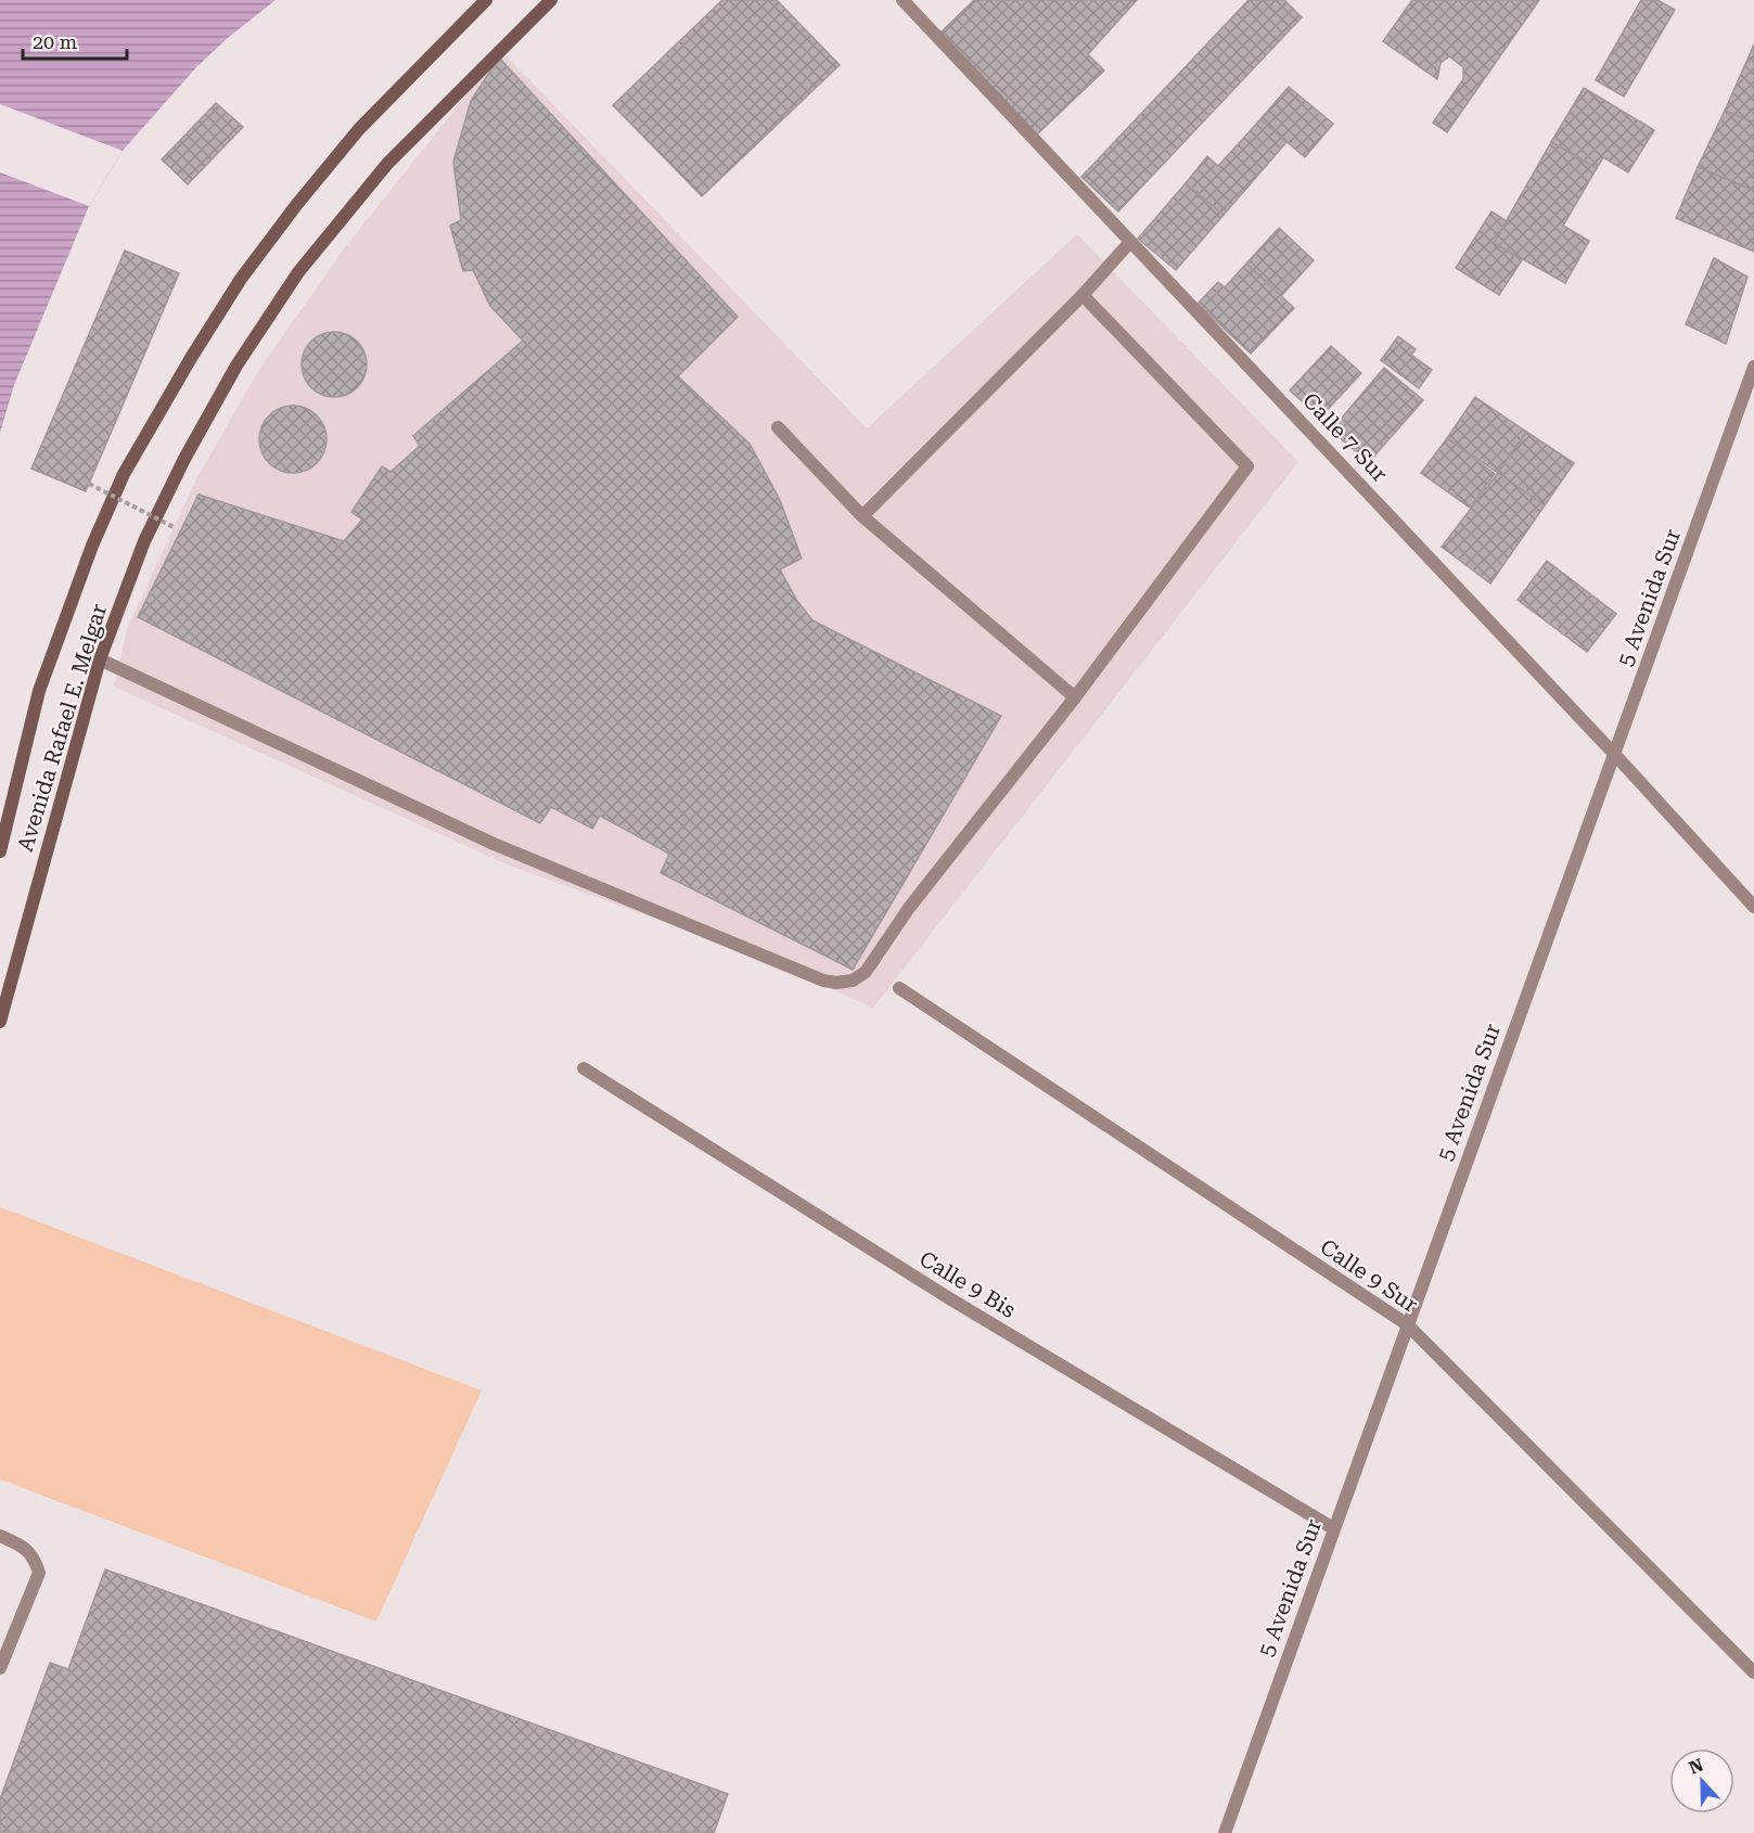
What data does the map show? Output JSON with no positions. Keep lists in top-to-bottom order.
{
  "streets": {
    "main road": ["Avenida Rafael E. Melgar"],
    "street": [
      "Calle 7 Sur",
      "5 Avenida Sur",
      "Calle 9 Sur",
      "Calle 9 Bis"
    ]
  },
  "crossings": [
    ["Calle 7 Sur", "5 Avenida Sur"],
    ["5 Avenida Sur", "Calle 9 Sur"],
    ["5 Avenida Sur", "Calle 9 Bis"]
  ],
  "scale_bar": "20 m",
  "north": "top"
}
